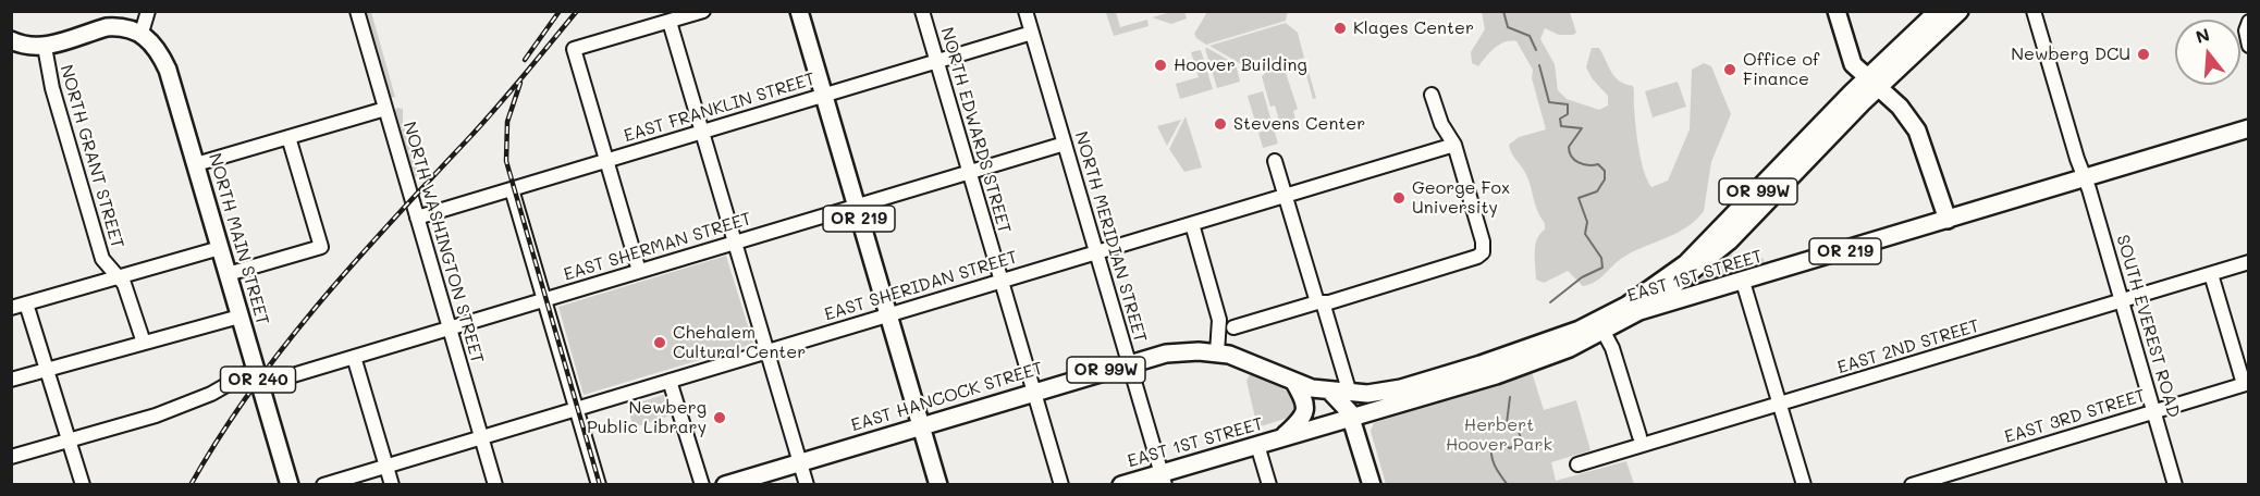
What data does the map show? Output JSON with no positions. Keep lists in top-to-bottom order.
{
  "streets": {
    "main road": [
      "OR 99W",
      "OR 219",
      "NORTH MAIN STREET",
      "EAST 1ST STREET",
      "OR 240",
      "EAST HANCOCK STREET"
    ],
    "street": [
      "EAST FRANKLIN STREET",
      "NORTH EDWARDS STREET",
      "NORTH GRANT STREET",
      "NORTH MERIDIAN STREET",
      "NORTH WASHINGTON STREET",
      "EAST SHERMAN STREET",
      "EAST SHERIDAN STREET",
      "SOUTH EVEREST ROAD",
      "EAST 2ND STREET",
      "EAST 3RD STREET"
    ]
  },
  "crossings": [
    ["EAST FRANKLIN STREET", "NORTH EDWARDS STREET"],
    ["EAST FRANKLIN STREET", "OR 219"],
    ["EAST FRANKLIN STREET", "NORTH MERIDIAN STREET"],
    ["EAST FRANKLIN STREET", "NORTH WASHINGTON STREET"],
    ["NORTH EDWARDS STREET", "EAST SHERMAN STREET"],
    ["NORTH EDWARDS STREET", "EAST SHERIDAN STREET"],
    ["NORTH EDWARDS STREET", "EAST HANCOCK STREET"],
    ["OR 99W", "EAST 1ST STREET"],
    ["OR 219", "EAST SHERMAN STREET"],
    ["OR 219", "EAST SHERIDAN STREET"],
    ["OR 219", "EAST HANCOCK STREET"],
    ["NORTH MERIDIAN STREET", "EAST SHERMAN STREET"],
    ["NORTH MERIDIAN STREET", "EAST 1ST STREET"],
    ["NORTH MERIDIAN STREET", "EAST SHERIDAN STREET"],
    ["NORTH MERIDIAN STREET", "EAST HANCOCK STREET"],
    ["NORTH MAIN STREET", "EAST SHERMAN STREET"],
    ["NORTH WASHINGTON STREET", "EAST SHERMAN STREET"],
    ["NORTH WASHINGTON STREET", "EAST SHERIDAN STREET"],
    ["EAST 1ST STREET", "SOUTH EVEREST ROAD"],
    ["EAST 1ST STREET", "EAST HANCOCK STREET"],
    ["SOUTH EVEREST ROAD", "EAST 2ND STREET"],
    ["SOUTH EVEREST ROAD", "EAST 3RD STREET"]
  ],
  "parks": ["Herbert Hoover Park"],
  "places": [
    "Klages Center",
    "Newberg DCU",
    "Hoover Building",
    "Office of Finance",
    "Stevens Center",
    "George Fox University",
    "Chehalem Cultural Center",
    "Newberg Public Library"
  ],
  "north": "top"
}
